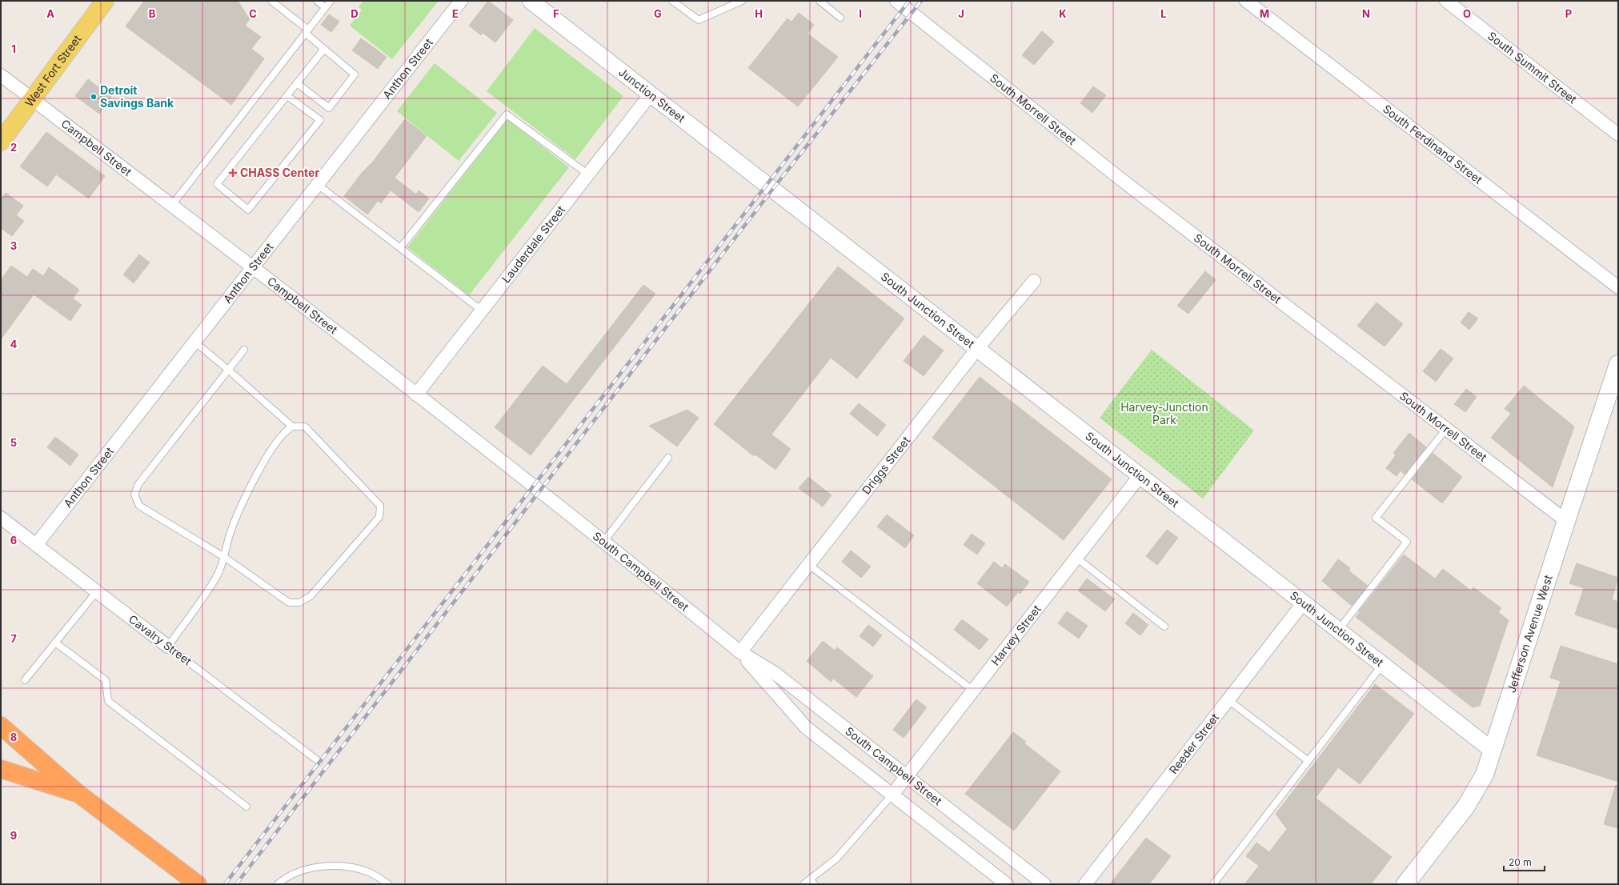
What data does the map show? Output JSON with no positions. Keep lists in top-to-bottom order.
{
  "streets": {
    "main road": ["West Fort Street", "Jefferson Avenue West"],
    "street": [
      "South Summit Street",
      "Anthon Street",
      "Junction Street",
      "South Morrell Street",
      "South Ferdinand Street",
      "Campbell Street",
      "Lauderdale Street",
      "South Junction Street",
      "Driggs Street",
      "South Campbell Street",
      "Harvey Street",
      "Cavalry Street",
      "Reeder Street"
    ]
  },
  "crossings": [
    ["Anthon Street", "Campbell Street"],
    ["Anthon Street", "Cavalry Street"],
    ["West Fort Street", "Campbell Street"],
    ["Junction Street", "Lauderdale Street"],
    ["Junction Street", "South Junction Street"],
    ["South Morrell Street", "Jefferson Avenue West"],
    ["Campbell Street", "Lauderdale Street"],
    ["Campbell Street", "South Campbell Street"],
    ["South Junction Street", "Driggs Street"],
    ["South Junction Street", "Jefferson Avenue West"],
    ["South Junction Street", "Harvey Street"],
    ["South Junction Street", "Reeder Street"],
    ["Driggs Street", "South Campbell Street"],
    ["South Campbell Street", "Harvey Street"]
  ],
  "parks": ["Harvey-Junction Park"],
  "places": {
    "other": ["Detroit Savings Bank"],
    "health": ["CHASS Center"]
  },
  "scale_bar": "20 m",
  "grid": {
    "columns": [
      "A",
      "B",
      "C",
      "D",
      "E",
      "F",
      "G",
      "H",
      "I",
      "J",
      "K",
      "L",
      "M",
      "N",
      "O",
      "P"
    ],
    "rows": [
      "1",
      "2",
      "3",
      "4",
      "5",
      "6",
      "7",
      "8",
      "9"
    ]
  }
}
